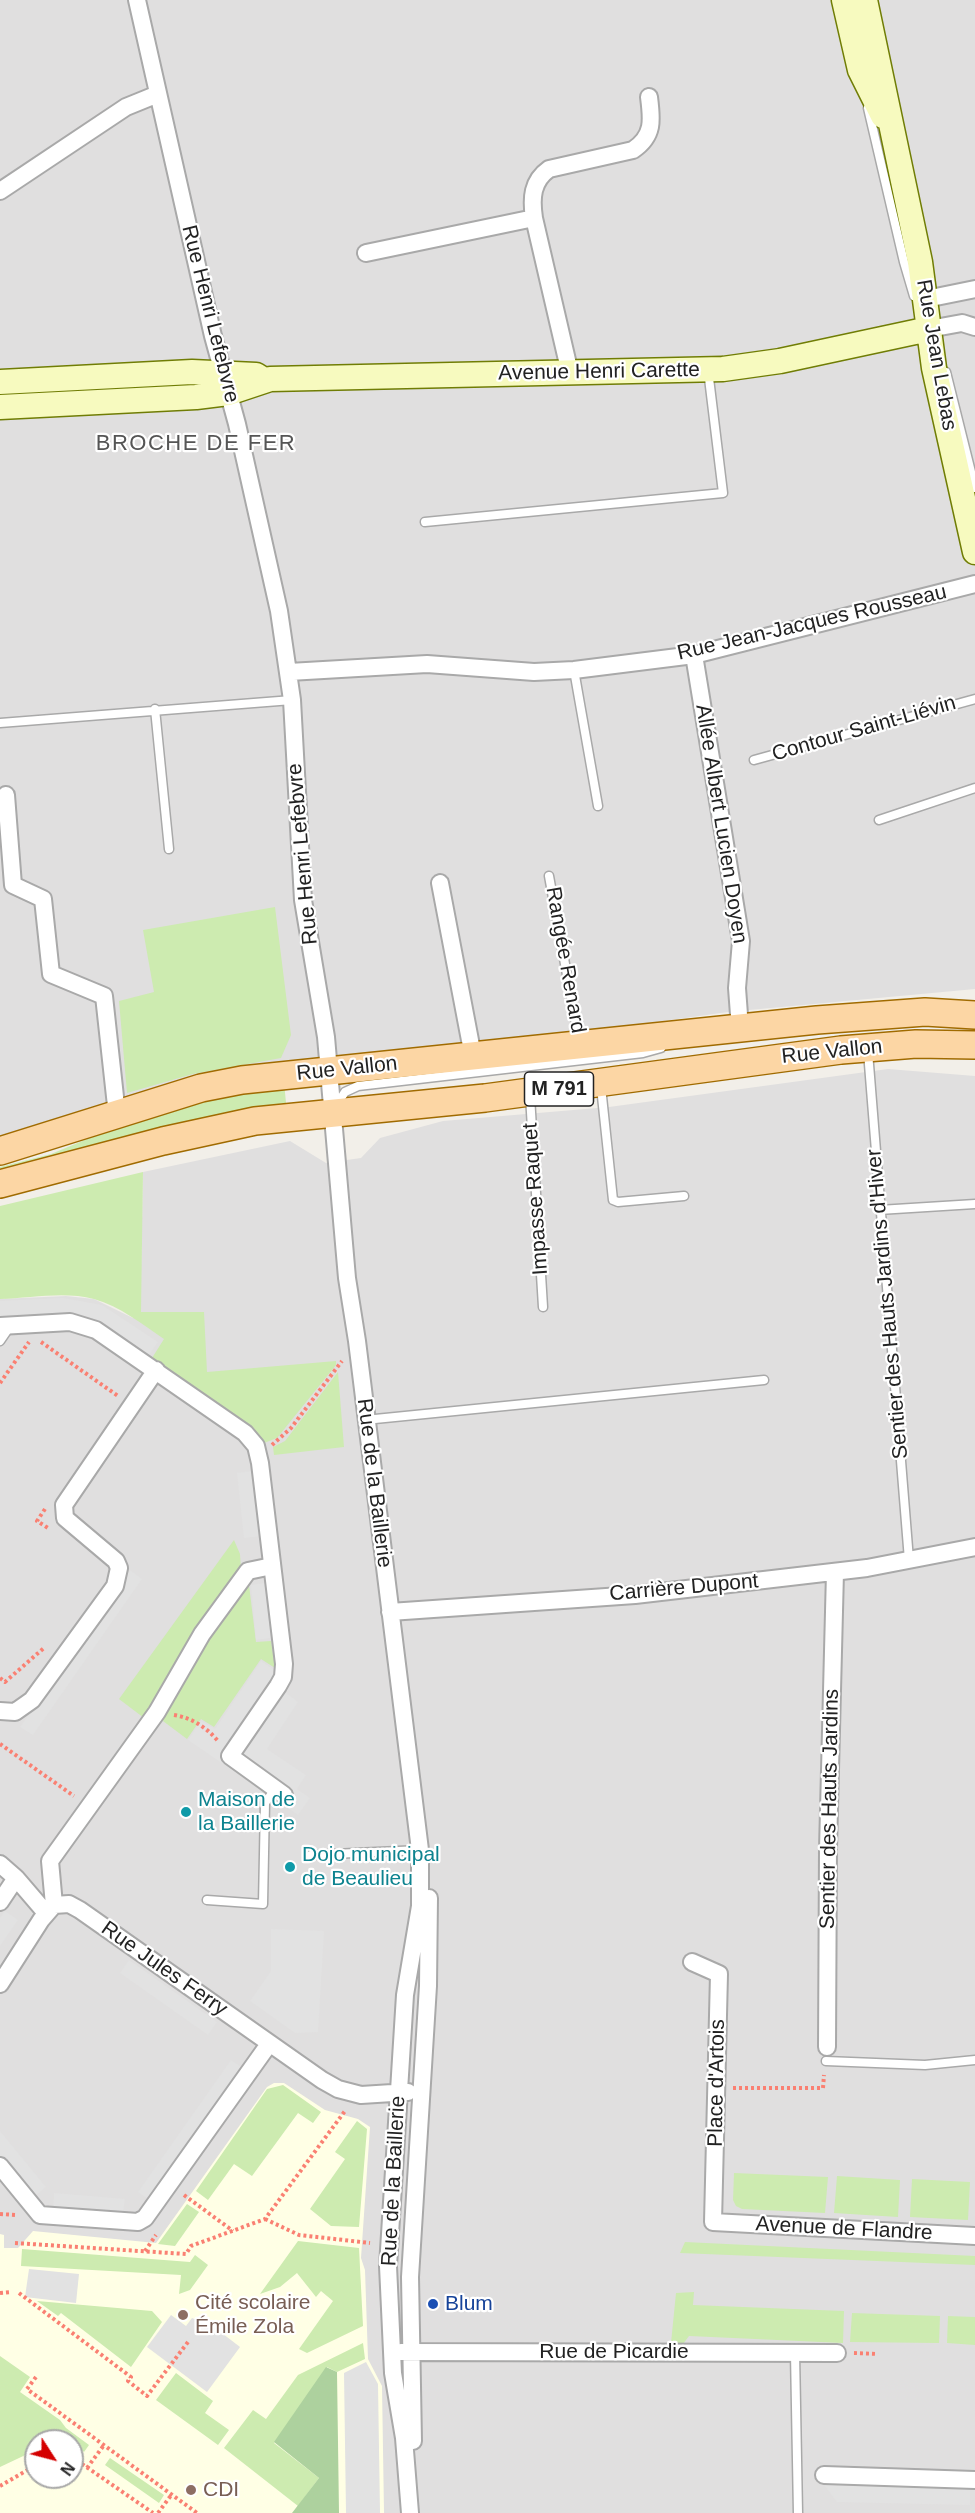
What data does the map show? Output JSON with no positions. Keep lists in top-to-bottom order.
{
  "streets": {
    "main road": ["Rue Vallon", "M 791"],
    "street": [
      "Rue Henri Lefebvre",
      "Rue Jean Lebas",
      "Avenue Henri Carette",
      "Rue Jean-Jacques Rousseau",
      "Allée Albert Lucien Doyen",
      "Rue de la Baillerie",
      "Carrière Dupont",
      "Sentier des Hauts Jardins",
      "Rue Jules Ferry",
      "Place d'Artois",
      "Avenue de Flandre",
      "Rue de Picardie"
    ],
    "lane": [
      "Contour Saint-Liévin",
      "Rangée Renard",
      "Impasse Raquet",
      "Sentier des Hauts Jardins d'Hiver"
    ]
  },
  "crossings": [
    ["Rue Henri Lefebvre", "Avenue Henri Carette"],
    ["Rue Henri Lefebvre", "Rue Jean-Jacques Rousseau"],
    ["Rue Henri Lefebvre", "Rue Vallon"],
    ["Rue Henri Lefebvre", "Rue de la Baillerie"],
    ["Rue Jean Lebas", "Avenue Henri Carette"],
    ["Rue Jean-Jacques Rousseau", "Allée Albert Lucien Doyen"],
    ["Allée Albert Lucien Doyen", "Rue Vallon"],
    ["Rangée Renard", "Rue Vallon"],
    ["Rue Vallon", "Impasse Raquet"],
    ["Rue Vallon", "Sentier des Hauts Jardins d'Hiver"],
    ["Rue Vallon", "Rue de la Baillerie"],
    ["Sentier des Hauts Jardins d'Hiver", "Carrière Dupont"],
    ["Rue de la Baillerie", "Carrière Dupont"],
    ["Rue de la Baillerie", "Rue Jules Ferry"],
    ["Rue de la Baillerie", "Rue de Picardie"],
    ["Carrière Dupont", "Sentier des Hauts Jardins"],
    ["Place d'Artois", "Avenue de Flandre"]
  ],
  "districts": ["BROCHE DE FER"],
  "places": [
    "Maison de la Baillerie",
    "Dojo municipal de Beaulieu",
    "Blum",
    "Cité scolaire Émile Zola",
    "CDI"
  ],
  "north": "bottom right"
}
